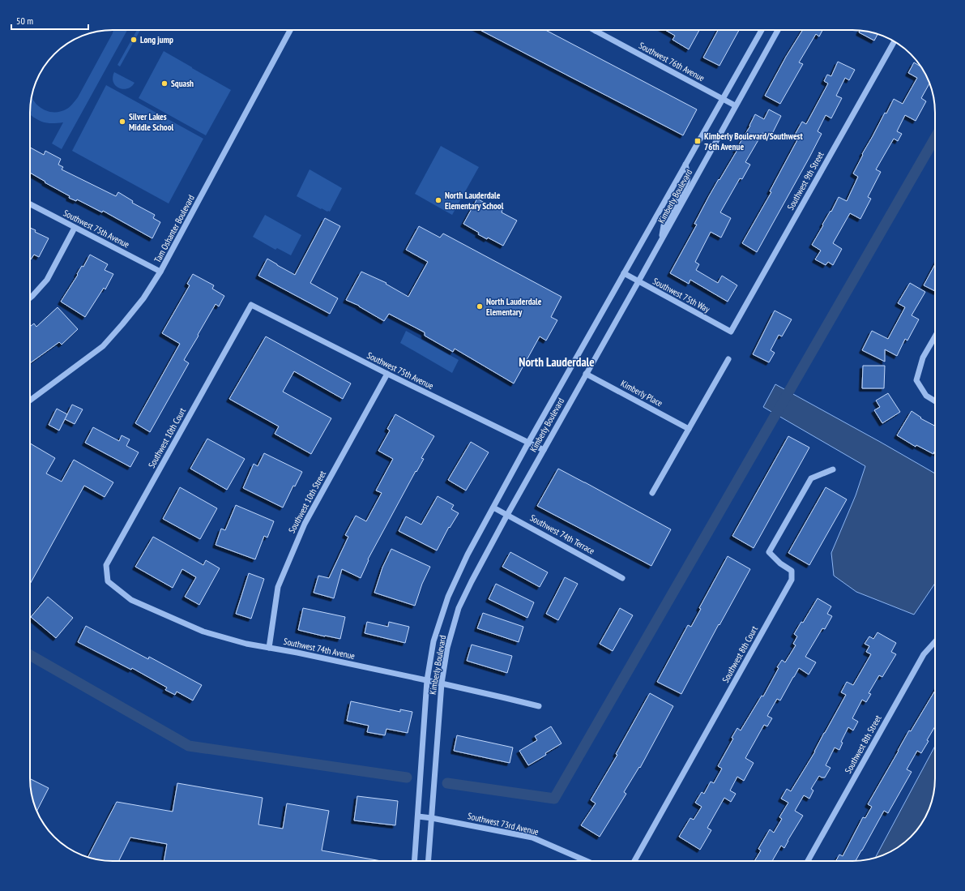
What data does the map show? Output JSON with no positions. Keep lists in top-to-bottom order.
{
  "streets": {
    "street": [
      "Southwest 76th Avenue",
      "Southwest 9th Street",
      "Kimberly Boulevard",
      "Southwest 75th Avenue",
      "Tam Oshanter Boulevard",
      "Southwest 75th Way",
      "Kimberly Place",
      "Southwest 10th Court",
      "Southwest 10th Street",
      "Southwest 74th Terrace",
      "Southwest 74th Avenue",
      "Southwest 8th Court",
      "Southwest 8th Street",
      "Southwest 73rd Avenue"
    ]
  },
  "crossings": [
    ["Southwest 76th Avenue", "Kimberly Boulevard"],
    ["Southwest 9th Street", "Southwest 75th Way"],
    ["Kimberly Boulevard", "Southwest 75th Avenue"],
    ["Kimberly Boulevard", "Southwest 75th Way"],
    ["Kimberly Boulevard", "Kimberly Place"],
    ["Kimberly Boulevard", "Southwest 74th Terrace"],
    ["Kimberly Boulevard", "Southwest 74th Avenue"],
    ["Kimberly Boulevard", "Southwest 73rd Avenue"],
    ["Southwest 75th Avenue", "Tam Oshanter Boulevard"],
    ["Southwest 75th Avenue", "Southwest 10th Court"],
    ["Southwest 75th Avenue", "Southwest 10th Street"],
    ["Southwest 10th Court", "Southwest 74th Avenue"],
    ["Southwest 10th Street", "Southwest 74th Avenue"]
  ],
  "districts": ["North Lauderdale"],
  "places": {
    "other": [
      "Long jump",
      "Squash",
      "Silver Lakes Middle School",
      "North Lauderdale Elementary School",
      "North Lauderdale Elementary"
    ],
    "transit": ["Kimberly Boulevard/Southwest 76th Avenue"]
  },
  "scale_bar": "50 m"
}
